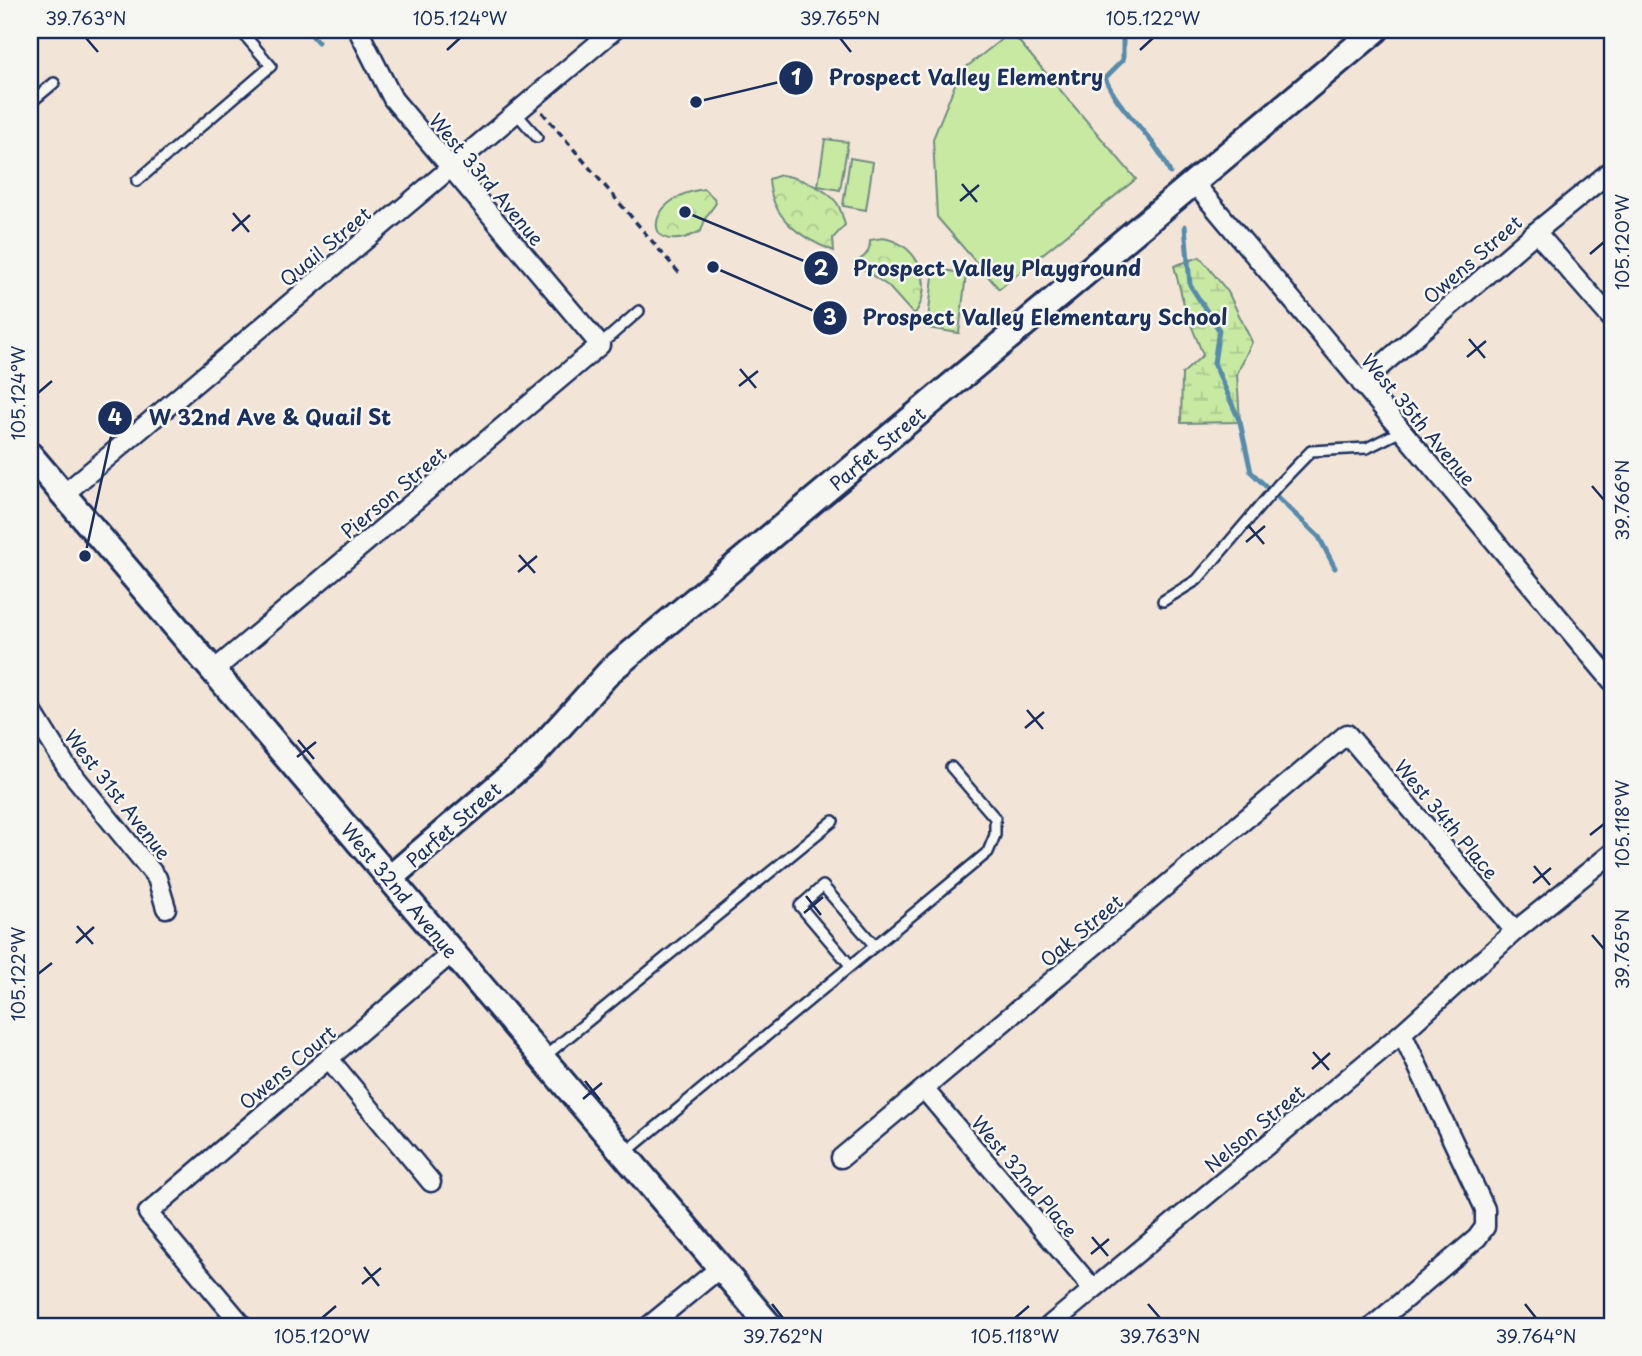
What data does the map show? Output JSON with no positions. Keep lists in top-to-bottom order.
{
  "streets": {
    "street": [
      "West 33rd Avenue",
      "Quail Street",
      "Owens Street",
      "West 35th Avenue",
      "Parfet Street",
      "Pierson Street",
      "West 31st Avenue",
      "West 34th Place",
      "West 32nd Avenue",
      "Oak Street",
      "Owens Court",
      "Nelson Street",
      "West 32nd Place"
    ]
  },
  "crossings": [
    ["West 33rd Avenue", "Quail Street"],
    ["West 33rd Avenue", "Pierson Street"],
    ["Quail Street", "West 32nd Avenue"],
    ["Owens Street", "West 35th Avenue"],
    ["West 35th Avenue", "Parfet Street"],
    ["Parfet Street", "West 32nd Avenue"],
    ["Pierson Street", "West 32nd Avenue"],
    ["West 34th Place", "Oak Street"],
    ["West 34th Place", "Nelson Street"],
    ["West 32nd Avenue", "Owens Court"],
    ["Oak Street", "West 32nd Place"],
    ["Nelson Street", "West 32nd Place"]
  ],
  "places": [
    "Prospect Valley Elementry",
    "Prospect Valley Playground",
    "Prospect Valley Elementary School",
    "W 32nd Ave & Quail St"
  ],
  "coordinates": [
    "39.763°N",
    "105.124°W",
    "39.765°N",
    "105.122°W",
    "105.120°W",
    "39.766°N",
    "105.118°W",
    "39.762°N",
    "39.764°N"
  ]
}
